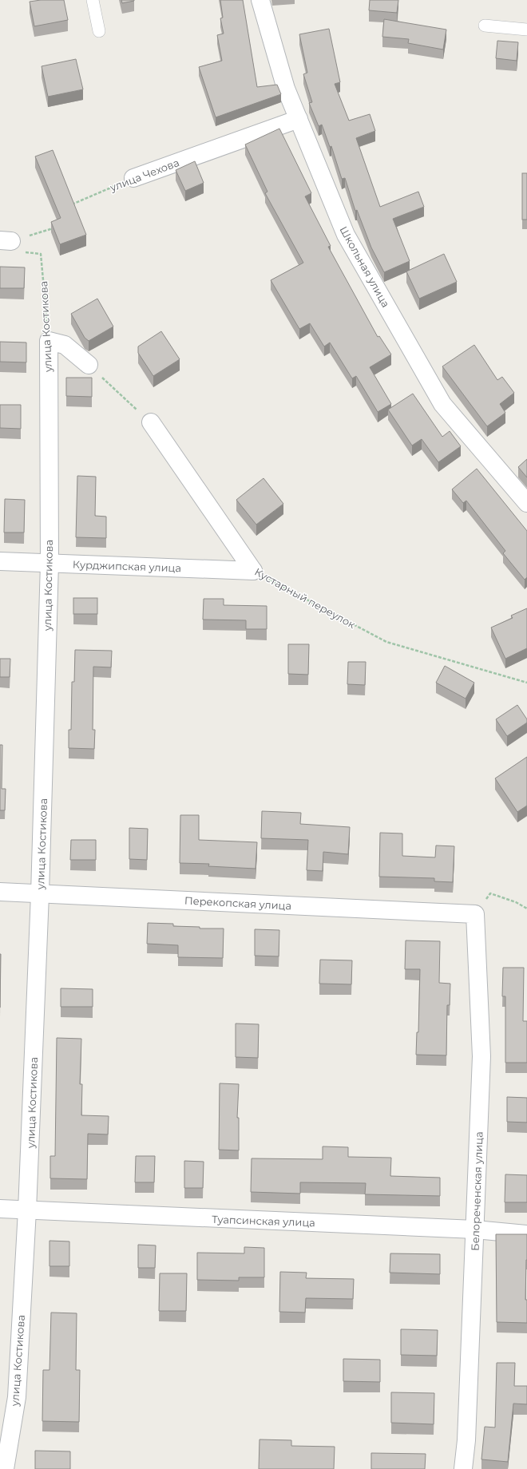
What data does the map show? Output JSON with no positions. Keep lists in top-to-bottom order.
{
  "streets": {
    "street": [
      "улица Чехова",
      "Школьная улица",
      "улица Костикова",
      "Курджипская улица",
      "Кустарный переулок",
      "Перекопская улица",
      "Белореченская улица",
      "Туапсинская улица"
    ]
  },
  "crossings": [
    ["улица Чехова", "Школьная улица"],
    ["улица Костикова", "Курджипская улица"],
    ["улица Костикова", "Перекопская улица"],
    ["улица Костикова", "Туапсинская улица"],
    ["Курджипская улица", "Кустарный переулок"],
    ["Перекопская улица", "Белореченская улица"],
    ["Белореченская улица", "Туапсинская улица"]
  ]
}
